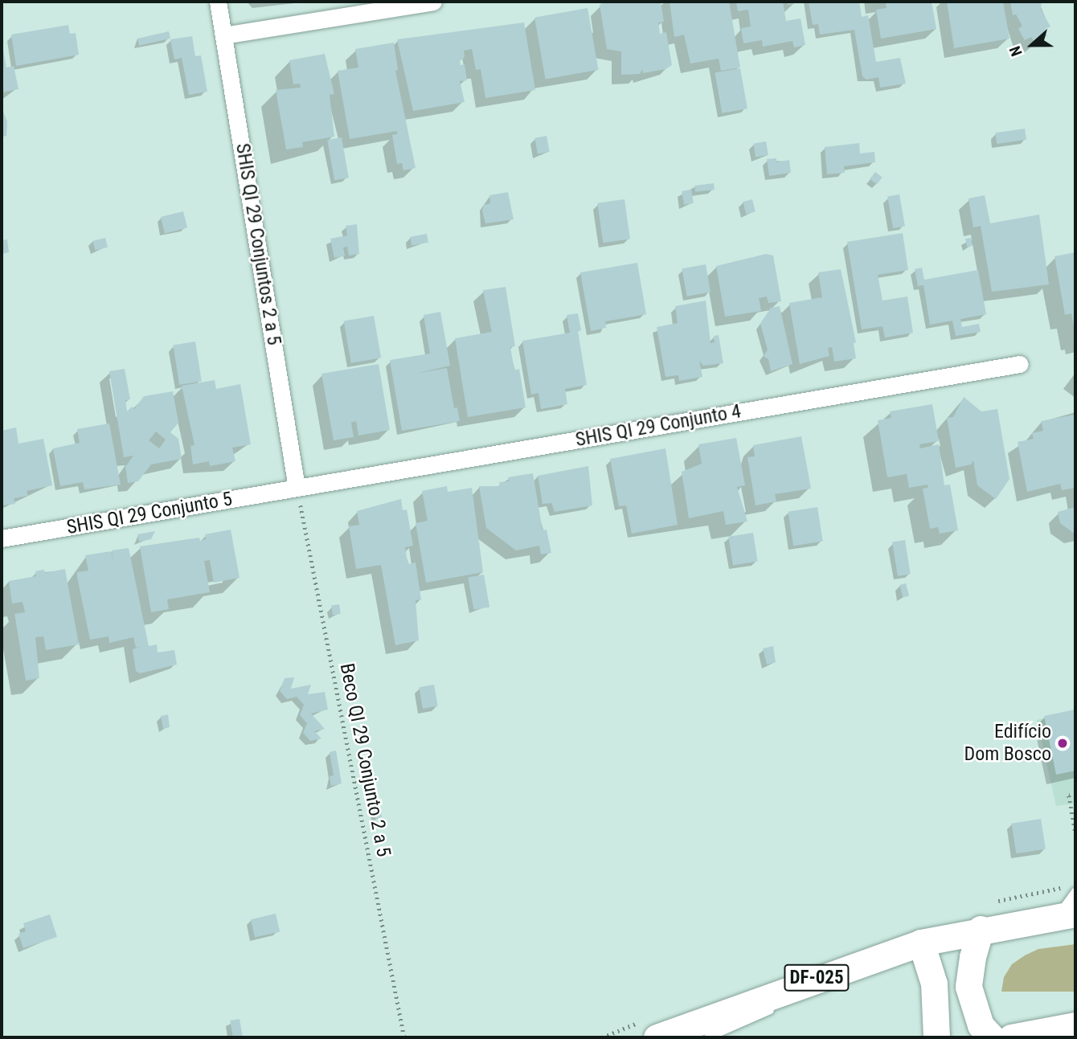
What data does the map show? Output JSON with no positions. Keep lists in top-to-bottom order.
{
  "streets": {
    "main road": ["DF-025"],
    "street": ["SHIS QI 29 Conjuntos 2 a 5", "SHIS QI 29 Conjunto 4", "SHIS QI 29 Conjunto 5"],
    "path": ["Beco QI 29 Conjunto 2 a 5"]
  },
  "crossings": [
    ["SHIS QI 29 Conjuntos 2 a 5", "SHIS QI 29 Conjunto 4"],
    ["SHIS QI 29 Conjuntos 2 a 5", "SHIS QI 29 Conjunto 5"],
    ["SHIS QI 29 Conjuntos 2 a 5", "Beco QI 29 Conjunto 2 a 5"],
    ["SHIS QI 29 Conjunto 4", "SHIS QI 29 Conjunto 5"],
    ["SHIS QI 29 Conjunto 4", "Beco QI 29 Conjunto 2 a 5"],
    ["SHIS QI 29 Conjunto 5", "Beco QI 29 Conjunto 2 a 5"]
  ],
  "places": ["Edifício Dom Bosco"],
  "north": "left"
}
